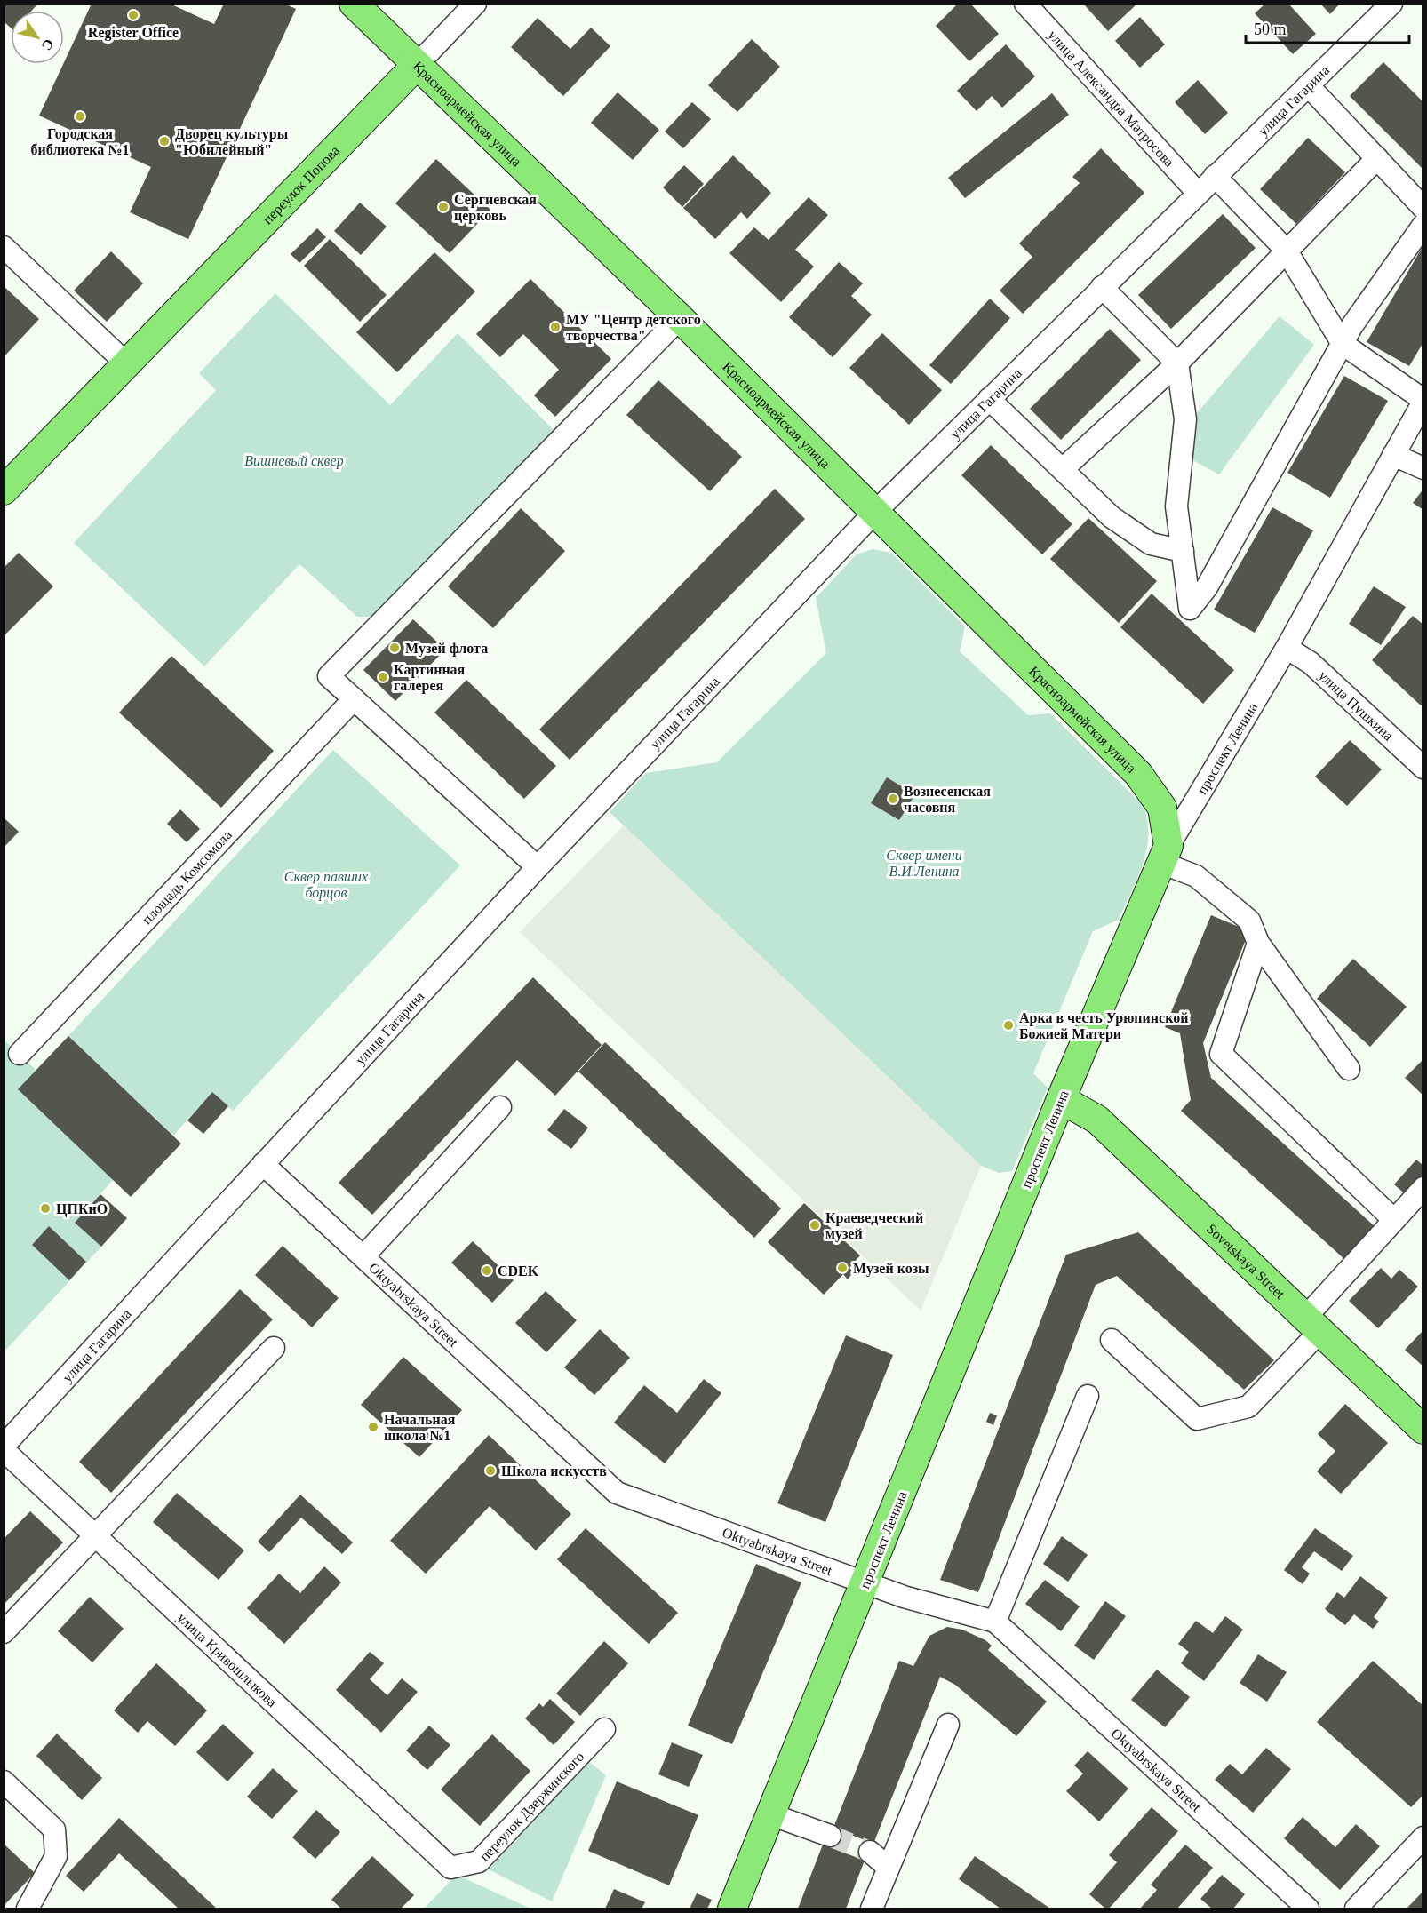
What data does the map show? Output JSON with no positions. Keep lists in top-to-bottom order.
{
  "streets": {
    "main road": [
      "Красноармейская улица",
      "переулок Попова",
      "проспект Ленина",
      "Sovetskaya Street"
    ],
    "street": [
      "улица Александра Матросова",
      "улица Гагарина",
      "улица Пушкина",
      "площадь Комсомола",
      "Oktyabrskaya Street",
      "улица Кривошлыкова",
      "переулок Дзержинского"
    ]
  },
  "crossings": [
    ["улица Александра Матросова", "улица Гагарина"],
    ["улица Гагарина", "Красноармейская улица"],
    ["улица Гагарина", "Oktyabrskaya Street"],
    ["Красноармейская улица", "переулок Попова"],
    ["Красноармейская улица", "проспект Ленина"],
    ["улица Пушкина", "проспект Ленина"],
    ["проспект Ленина", "Sovetskaya Street"],
    ["проспект Ленина", "Oktyabrskaya Street"],
    ["улица Кривошлыкова", "переулок Дзержинского"]
  ],
  "parks": ["Вишневый сквер", "Сквер имени В.И.Ленина", "Сквер павших борцов"],
  "places": [
    "Register Office",
    "Городская библиотека №1",
    "Дворец культуры \"Юбилейный\"",
    "Сергиевская церковь",
    "МУ \"Центр детского творчества\"",
    "Музей флота",
    "Картинная галерея",
    "Вознесенская часовня",
    "Арка в честь Урюпинской Божией Матери",
    "ЦПКиО",
    "Краеведческий музей",
    "Музей козы",
    "CDEK",
    "Начальная школа №1",
    "Школа искусств"
  ],
  "scale_bar": "50 m",
  "north": "bottom right"
}
